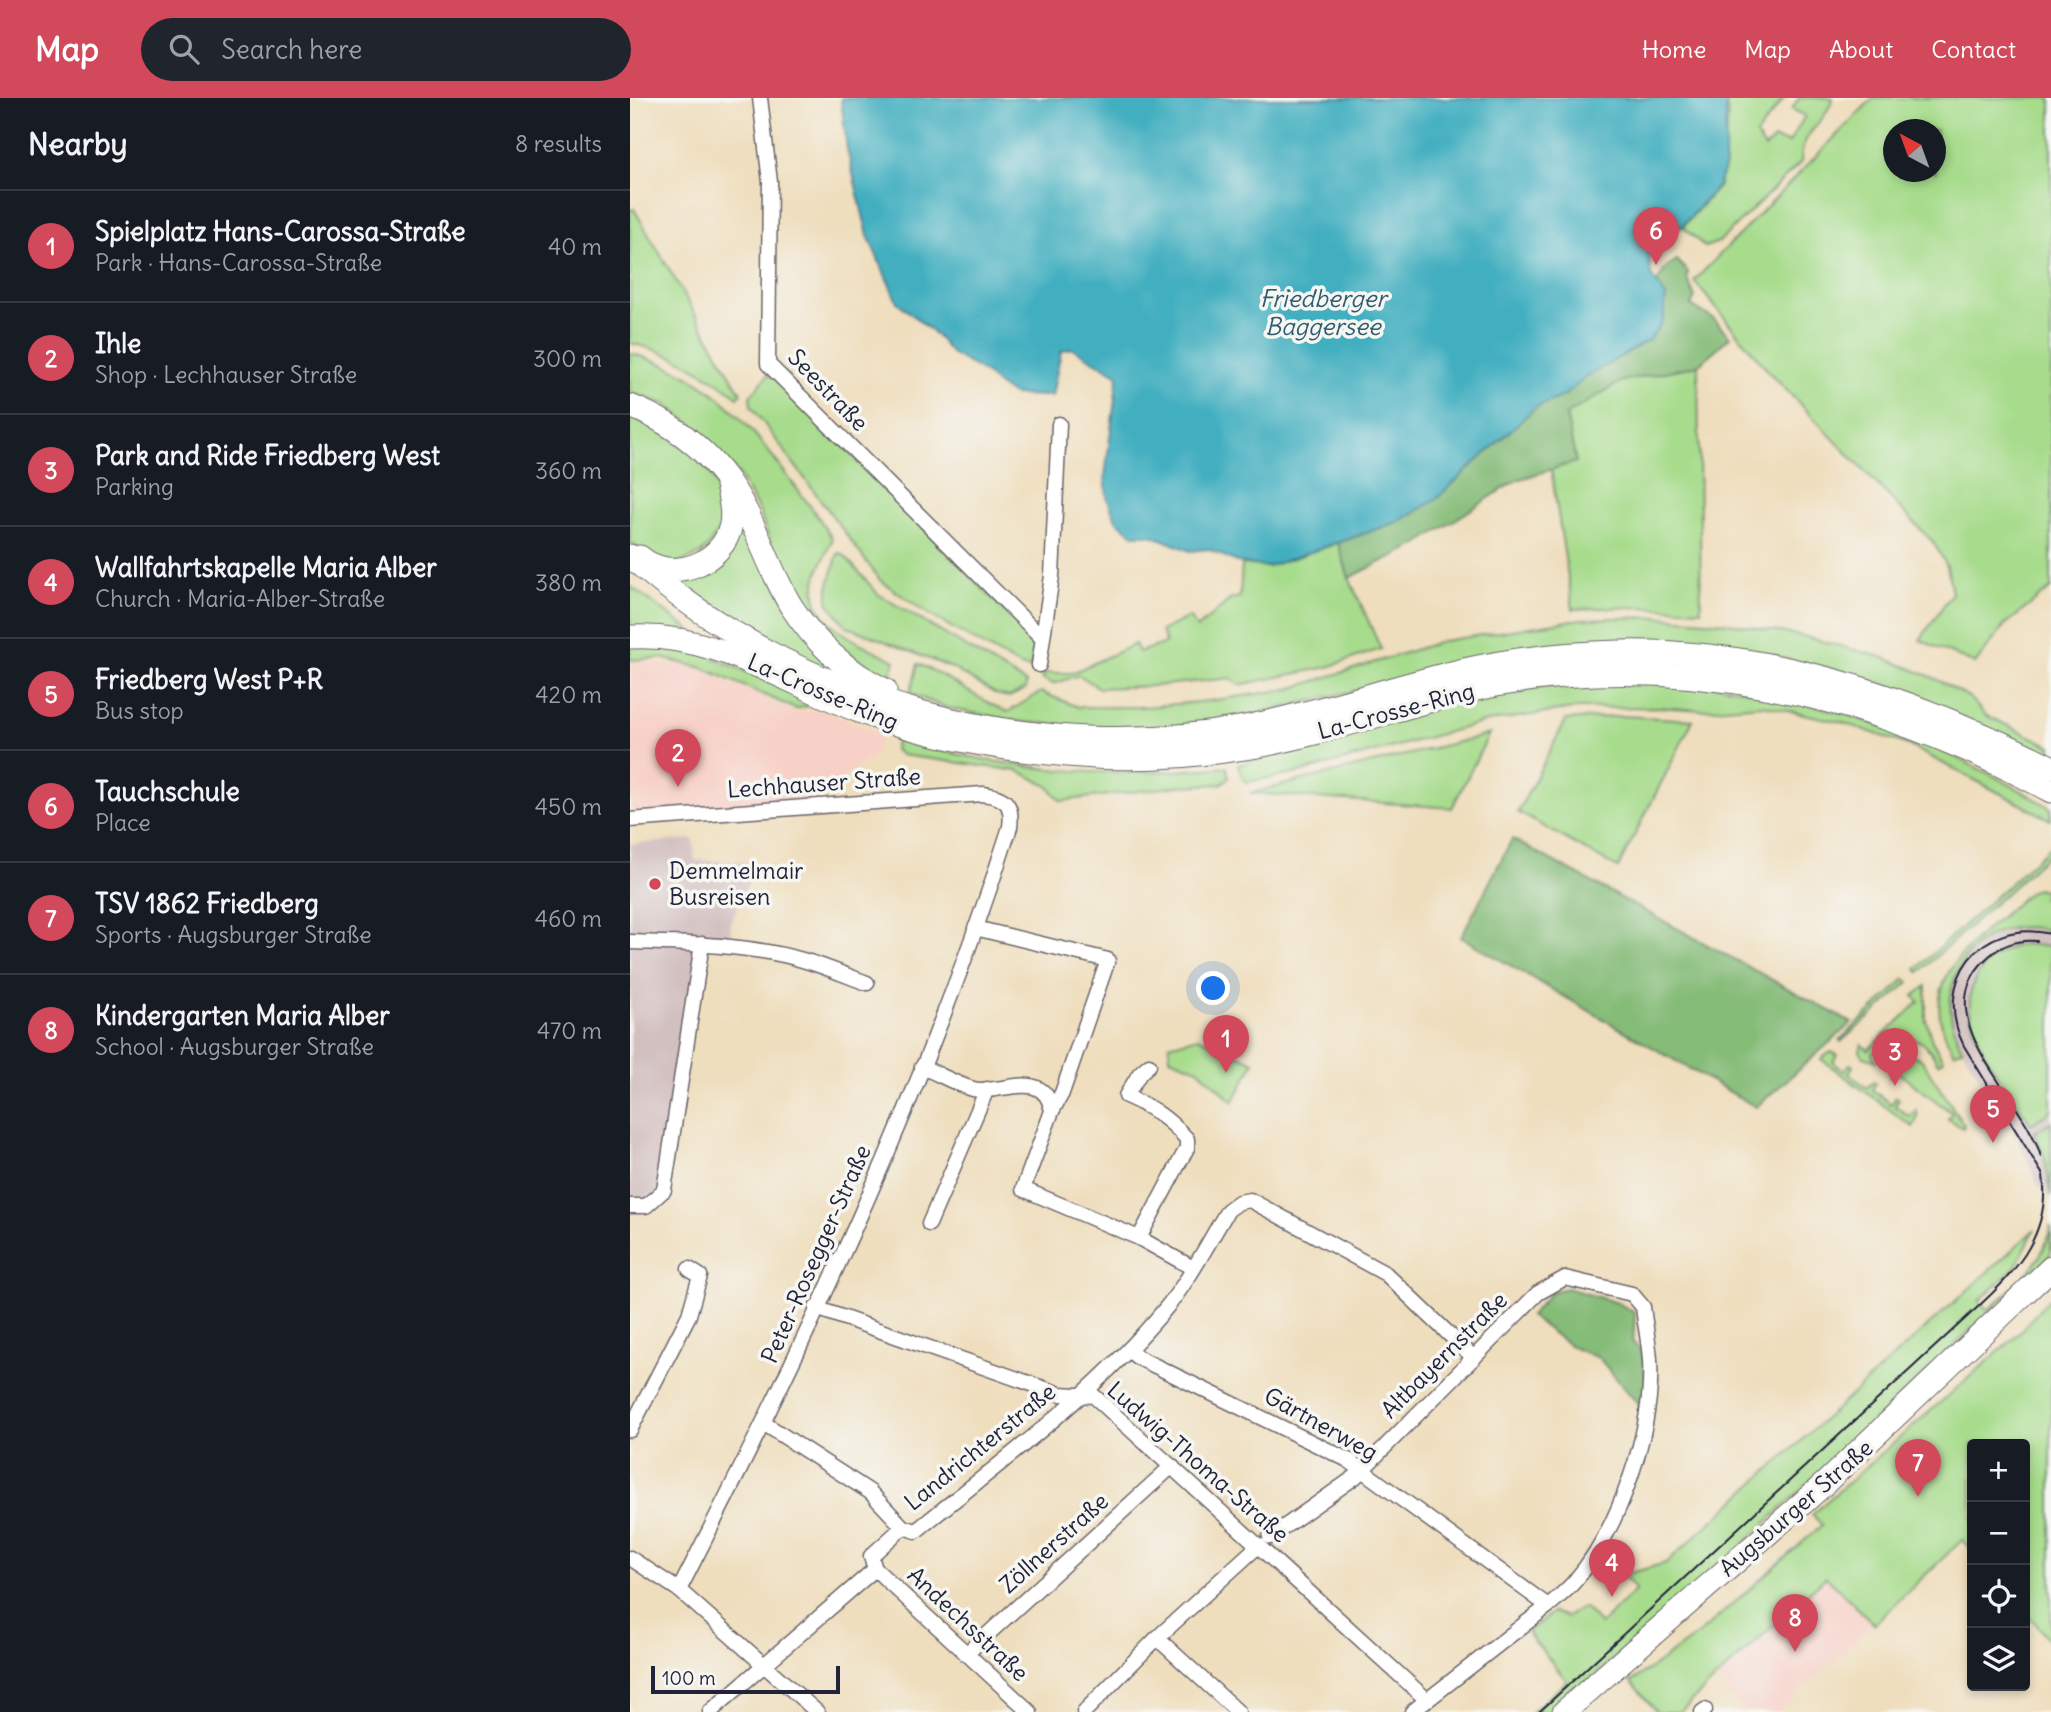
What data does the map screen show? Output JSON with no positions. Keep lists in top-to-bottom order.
{
  "streets": {
    "main road": ["La-Crosse-Ring", "Augsburger Straße"],
    "street": [
      "Seestraße",
      "Lechhauser Straße",
      "Peter-Rosegger-Straße",
      "Altbayernstraße",
      "Gärtnerweg",
      "Landrichterstraße",
      "Ludwig-Thoma-Straße",
      "Zöllnerstraße",
      "Andechsstraße"
    ]
  },
  "crossings": [
    ["Lechhauser Straße", "Peter-Rosegger-Straße"],
    ["Peter-Rosegger-Straße", "Ludwig-Thoma-Straße"],
    ["Altbayernstraße", "Gärtnerweg"],
    ["Altbayernstraße", "Landrichterstraße"],
    ["Altbayernstraße", "Ludwig-Thoma-Straße"],
    ["Gärtnerweg", "Landrichterstraße"],
    ["Landrichterstraße", "Ludwig-Thoma-Straße"],
    ["Landrichterstraße", "Andechsstraße"],
    ["Ludwig-Thoma-Straße", "Zöllnerstraße"],
    ["Zöllnerstraße", "Andechsstraße"]
  ],
  "water": ["Friedberger Baggersee"],
  "places": ["Demmelmair Busreisen"],
  "scale_bar": "100 m",
  "north": "top left",
  "page": {
    "header": "Map",
    "search": "Search here",
    "nav": [
      "Home",
      "Map",
      "About",
      "Contact"
    ],
    "heading": ["Nearby", "8 results"],
    "list": [
      {
        "mark": "1",
        "name": "Spielplatz Hans-Carossa-Straße",
        "note": "Park · Hans-Carossa-Straße",
        "value": "40 m"
      },
      {
        "mark": "2",
        "name": "Ihle",
        "note": "Shop · Lechhauser Straße",
        "value": "300 m"
      },
      {
        "mark": "3",
        "name": "Park and Ride Friedberg West",
        "note": "Parking",
        "value": "360 m"
      },
      {
        "mark": "4",
        "name": "Wallfahrtskapelle Maria Alber",
        "note": "Church · Maria-Alber-Straße",
        "value": "380 m"
      },
      {
        "mark": "5",
        "name": "Friedberg West P+R",
        "note": "Bus stop",
        "value": "420 m"
      },
      {
        "mark": "6",
        "name": "Tauchschule",
        "note": "Place",
        "value": "450 m"
      },
      {
        "mark": "7",
        "name": "TSV 1862 Friedberg",
        "note": "Sports · Augsburger Straße",
        "value": "460 m"
      },
      {
        "mark": "8",
        "name": "Kindergarten Maria Alber",
        "note": "School · Augsburger Straße",
        "value": "470 m"
      }
    ],
    "pins": [
      "6",
      "2",
      "1",
      "3",
      "5",
      "7",
      "4",
      "8"
    ],
    "map_buttons": ["+", "−"],
    "scale": "100 m"
  }
}
